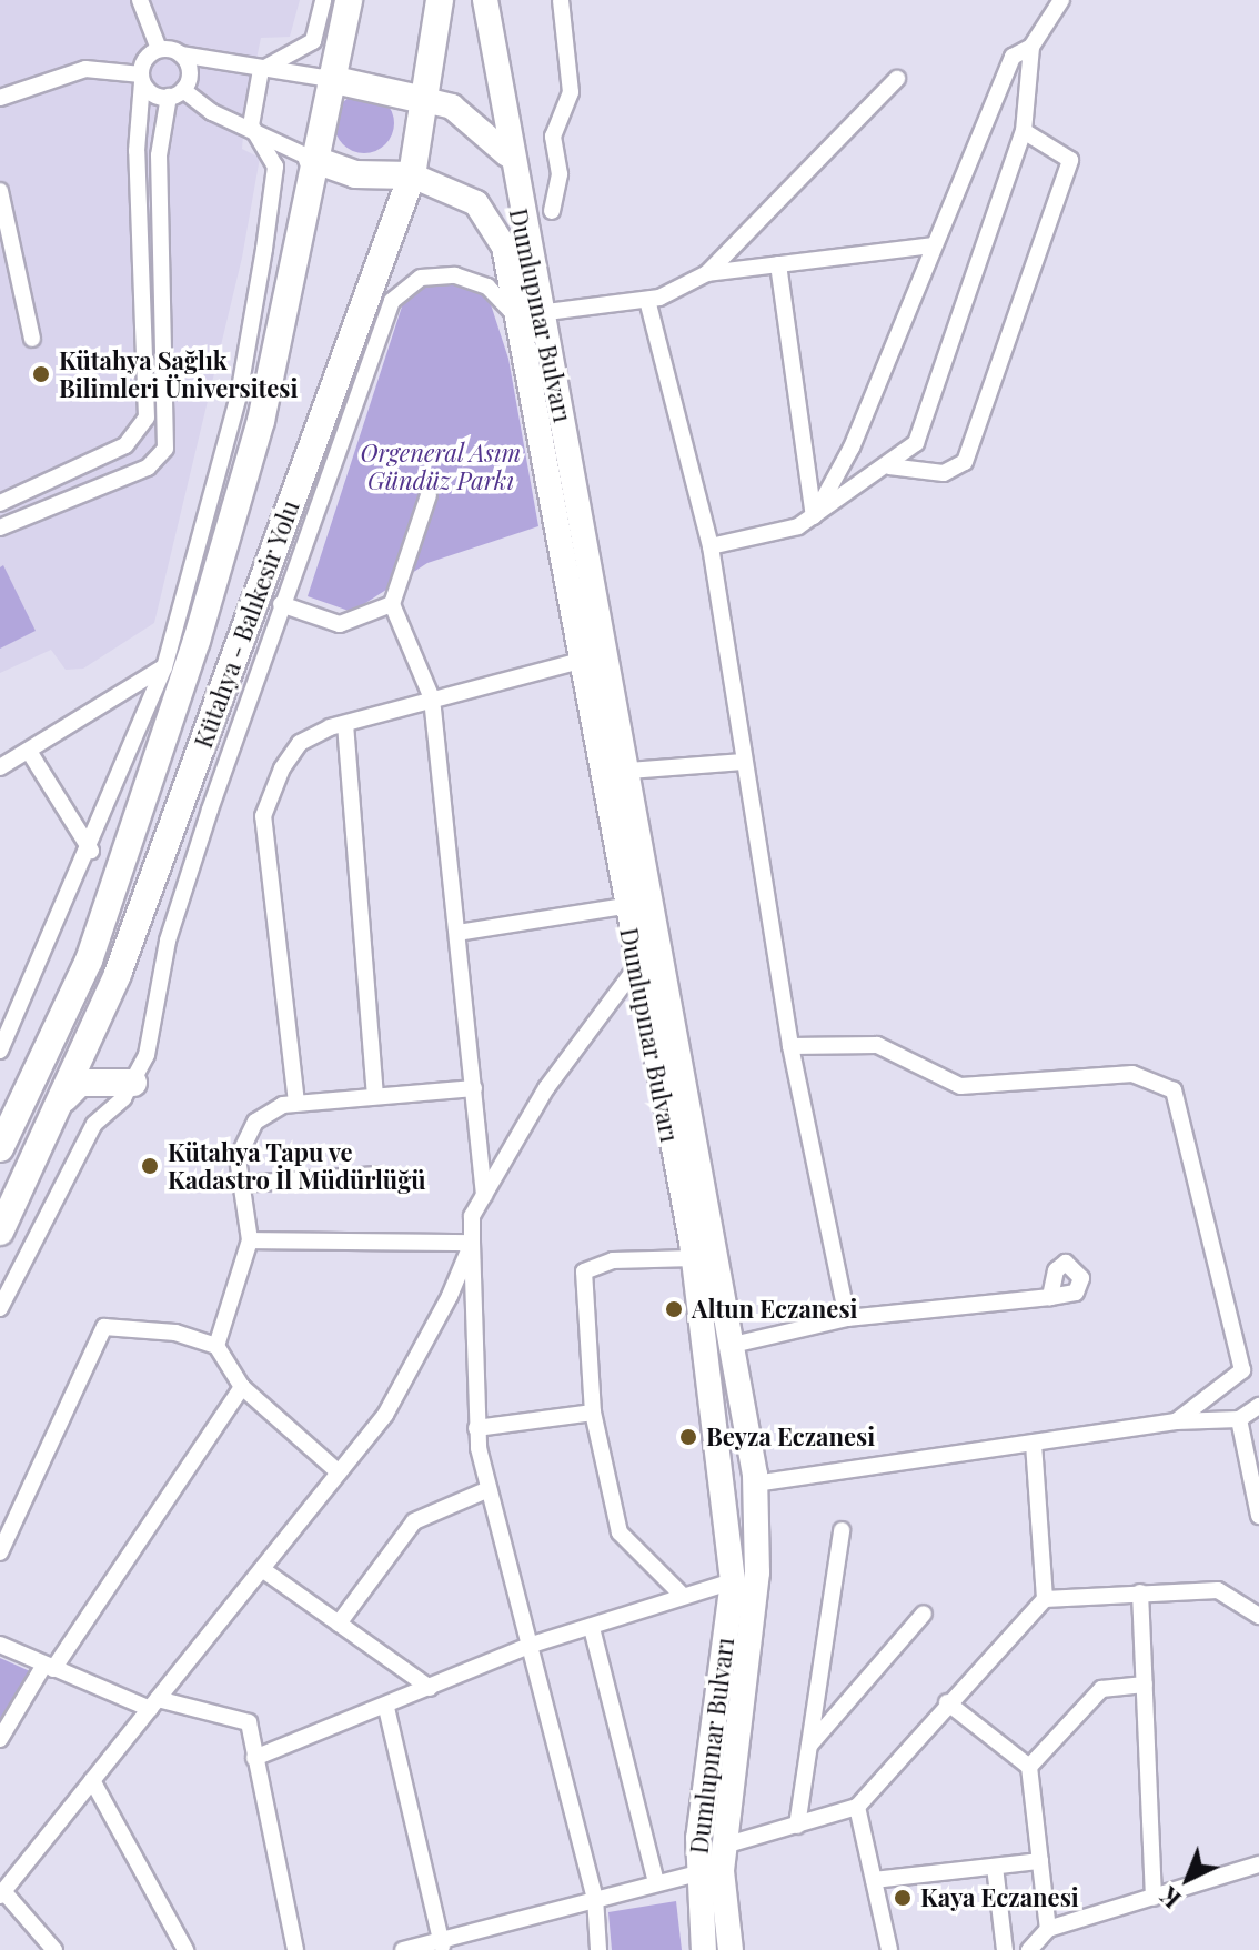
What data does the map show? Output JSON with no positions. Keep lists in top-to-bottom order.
{
  "streets": {
    "highway": ["Kütahya - Balıkesir Yolu"],
    "main road": ["Dumlupınar Bulvarı"]
  },
  "crossings": [
    ["Dumlupınar Bulvarı", "Kütahya - Balıkesir Yolu"]
  ],
  "parks": ["Orgeneral Asım Gündüz Parkı"],
  "places": [
    "Kütahya Sağlık Bilimleri Üniversitesi",
    "Kütahya Tapu ve Kadastro İl Müdürlüğü",
    "Altun Eczanesi",
    "Beyza Eczanesi",
    "Kaya Eczanesi"
  ],
  "north": "bottom left"
}
